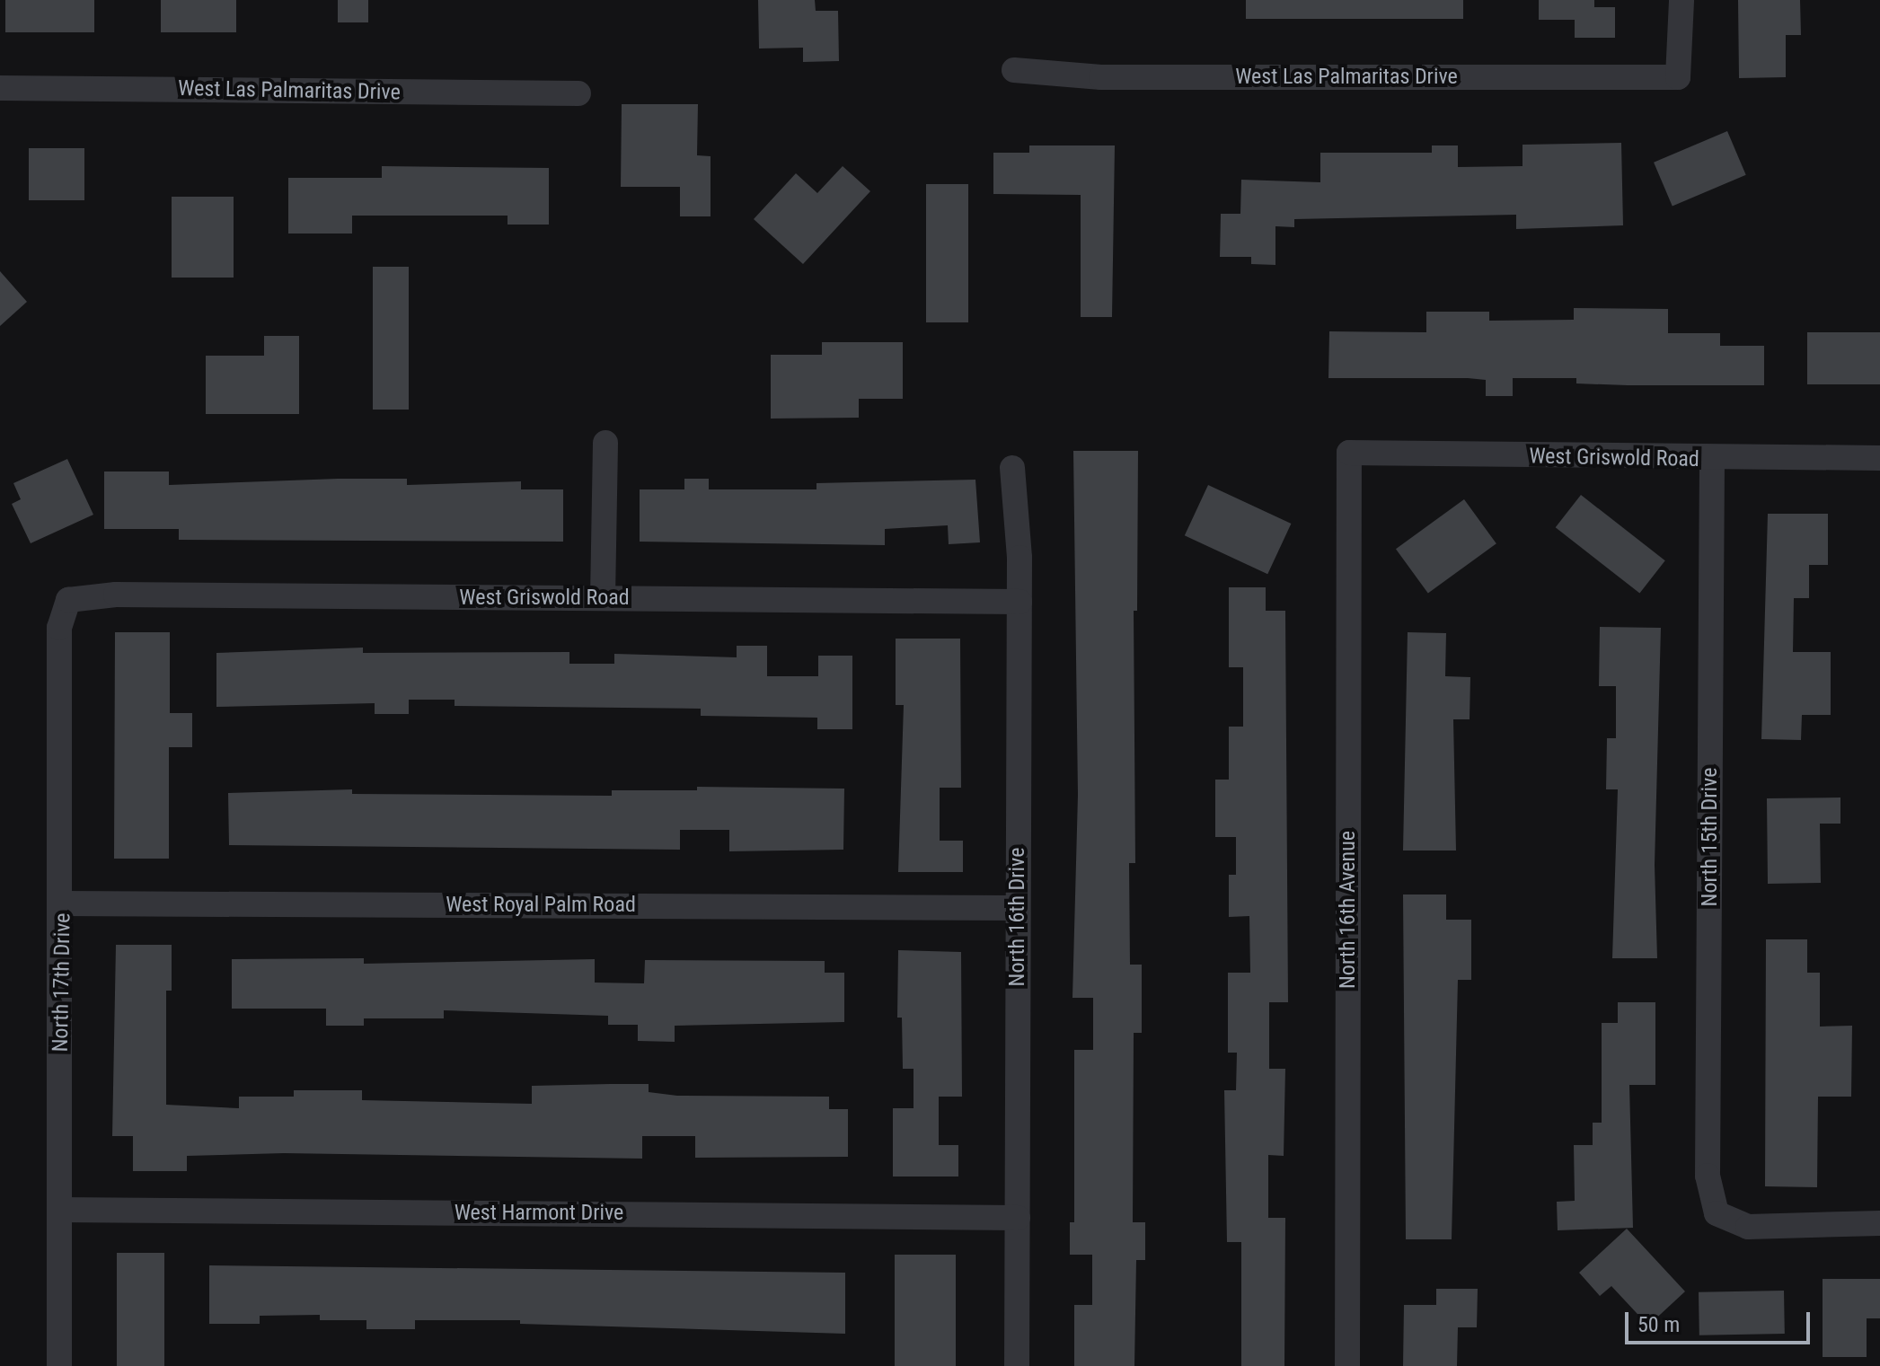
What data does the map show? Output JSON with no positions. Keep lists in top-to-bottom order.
{
  "streets": {
    "street": [
      "West Las Palmaritas Drive",
      "West Griswold Road",
      "North 15th Drive",
      "West Royal Palm Road",
      "North 16th Avenue",
      "North 16th Drive",
      "North 17th Drive",
      "West Harmont Drive"
    ]
  },
  "crossings": [
    ["West Griswold Road", "North 15th Drive"],
    ["West Griswold Road", "North 16th Avenue"],
    ["West Griswold Road", "North 16th Drive"],
    ["West Griswold Road", "North 17th Drive"],
    ["West Royal Palm Road", "North 16th Drive"],
    ["West Royal Palm Road", "North 17th Drive"],
    ["North 16th Drive", "West Harmont Drive"],
    ["North 17th Drive", "West Harmont Drive"]
  ],
  "scale_bar": "50 m"
}
